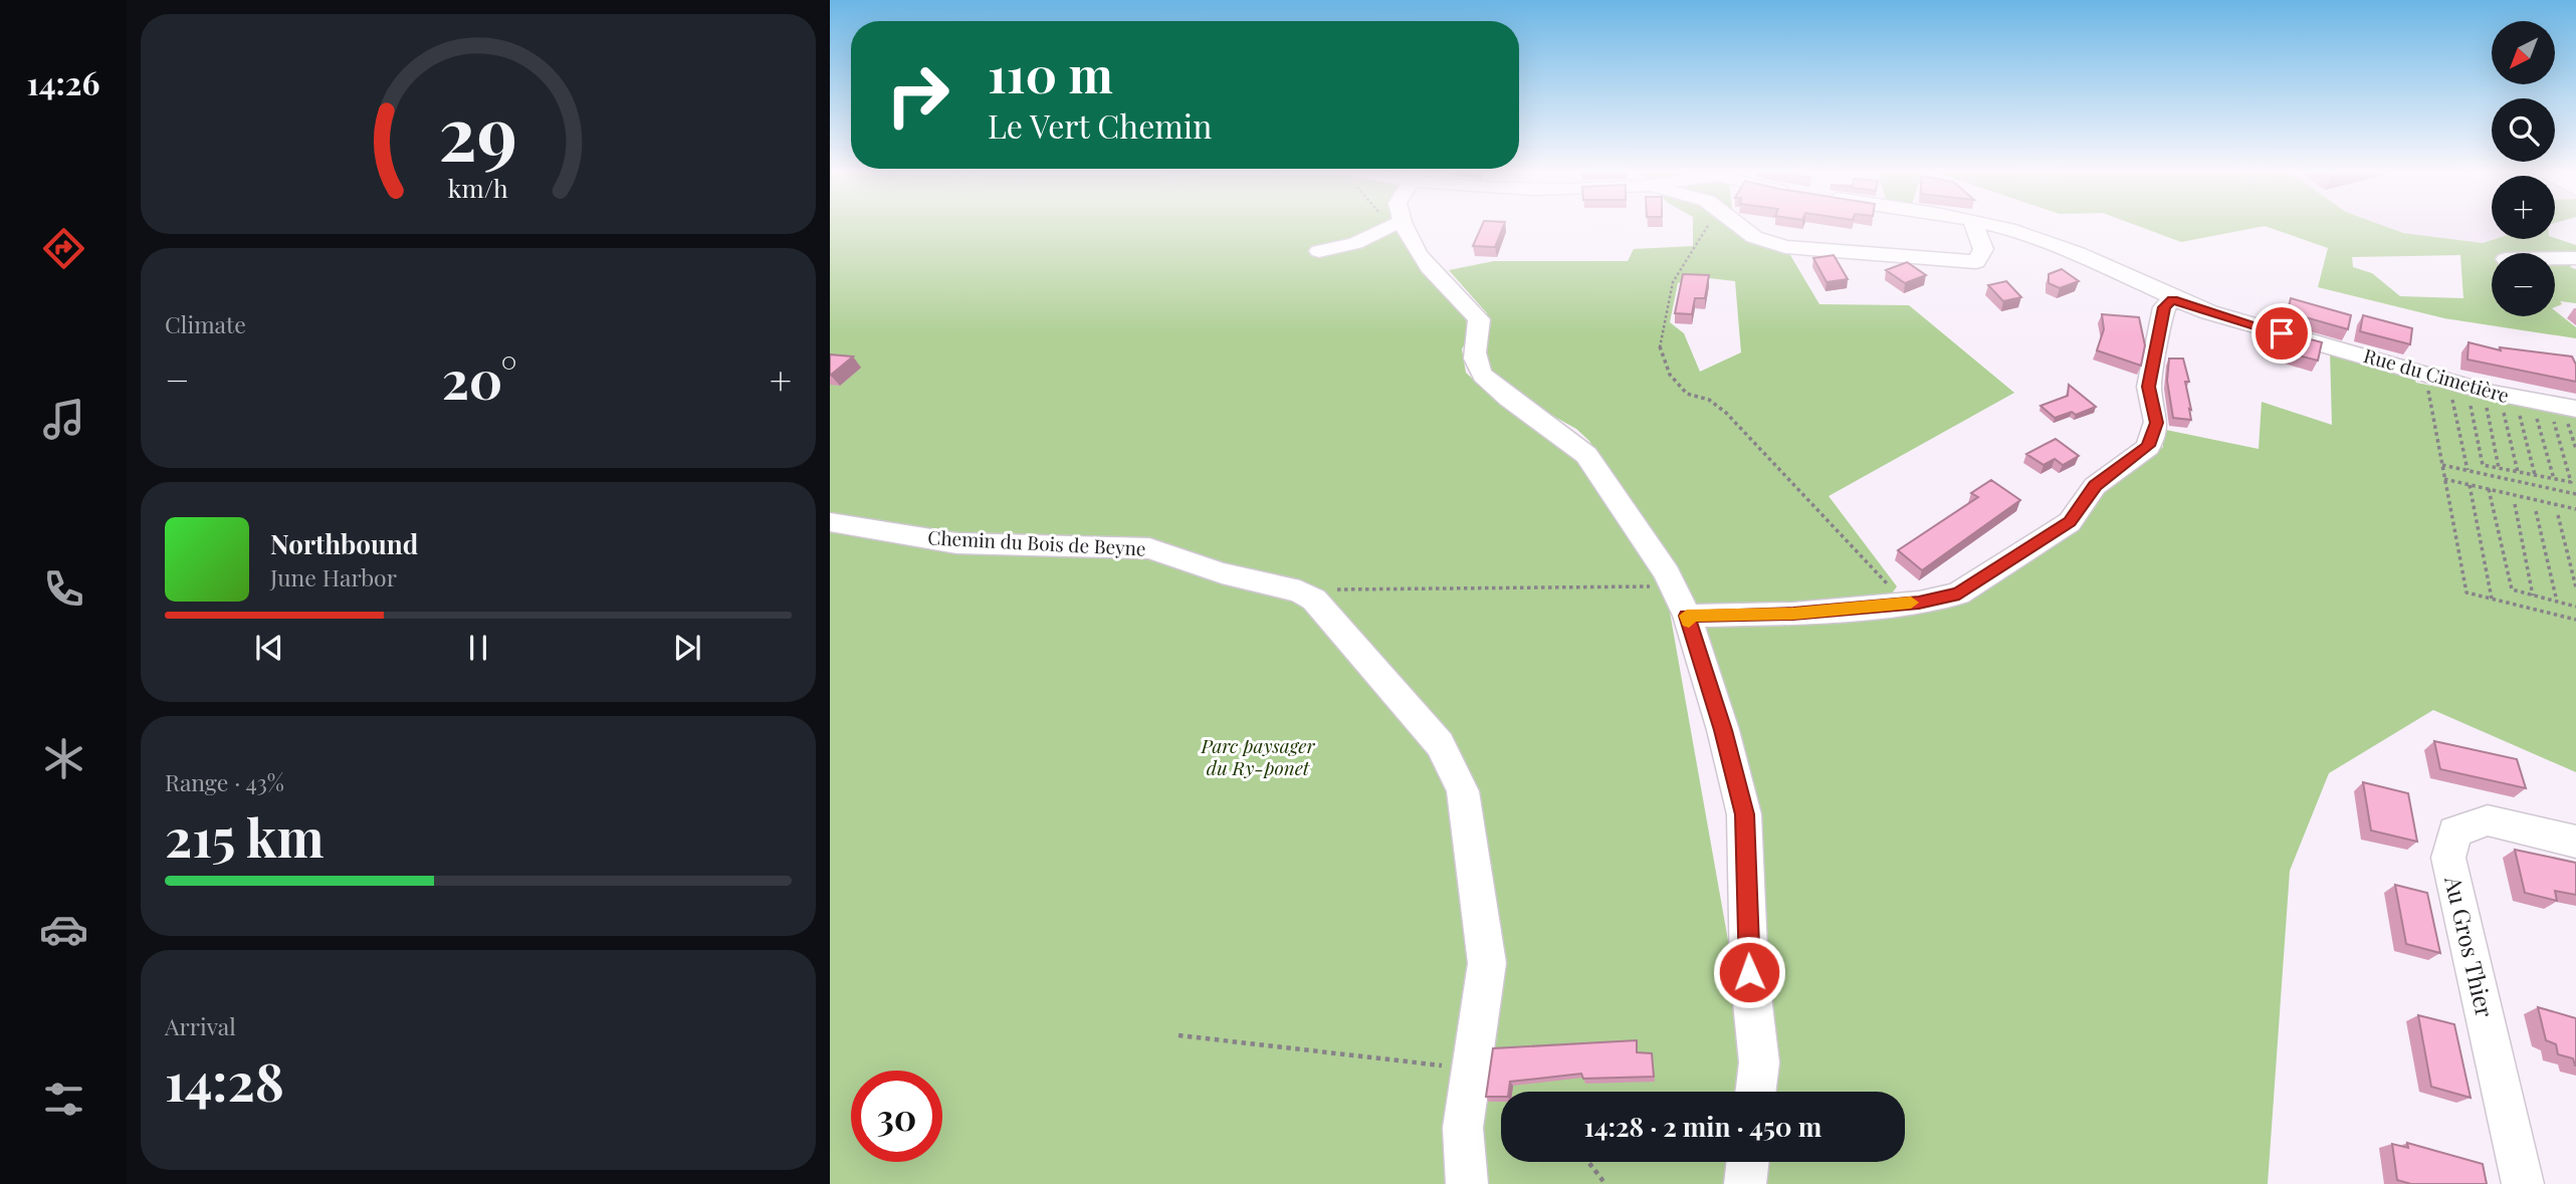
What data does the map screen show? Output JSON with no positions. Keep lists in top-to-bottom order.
{
  "streets": {
    "street": ["Rue du Cimetière", "Chemin du Bois de Beyne", "Au Gros Thier"]
  },
  "parks": ["Parc paysager du Ry-ponet"],
  "north": "bottom left",
  "page": {
    "tabs": "14:26",
    "map_buttons": ["+", "−"],
    "turn": ["110 m", "Le Vert Chemin"],
    "tile": [
      "Climate",
      ["Range · 43%", "215 km"],
      ["Arrival", "14:28"]
    ],
    "heat": ["−", "20°", "+"],
    "song": ["Northbound", "June Harbor"],
    "limit": "30",
    "trip": "14:28 · 2 min · 450 m",
    "gauge": ["29", "km/h"]
  }
}
